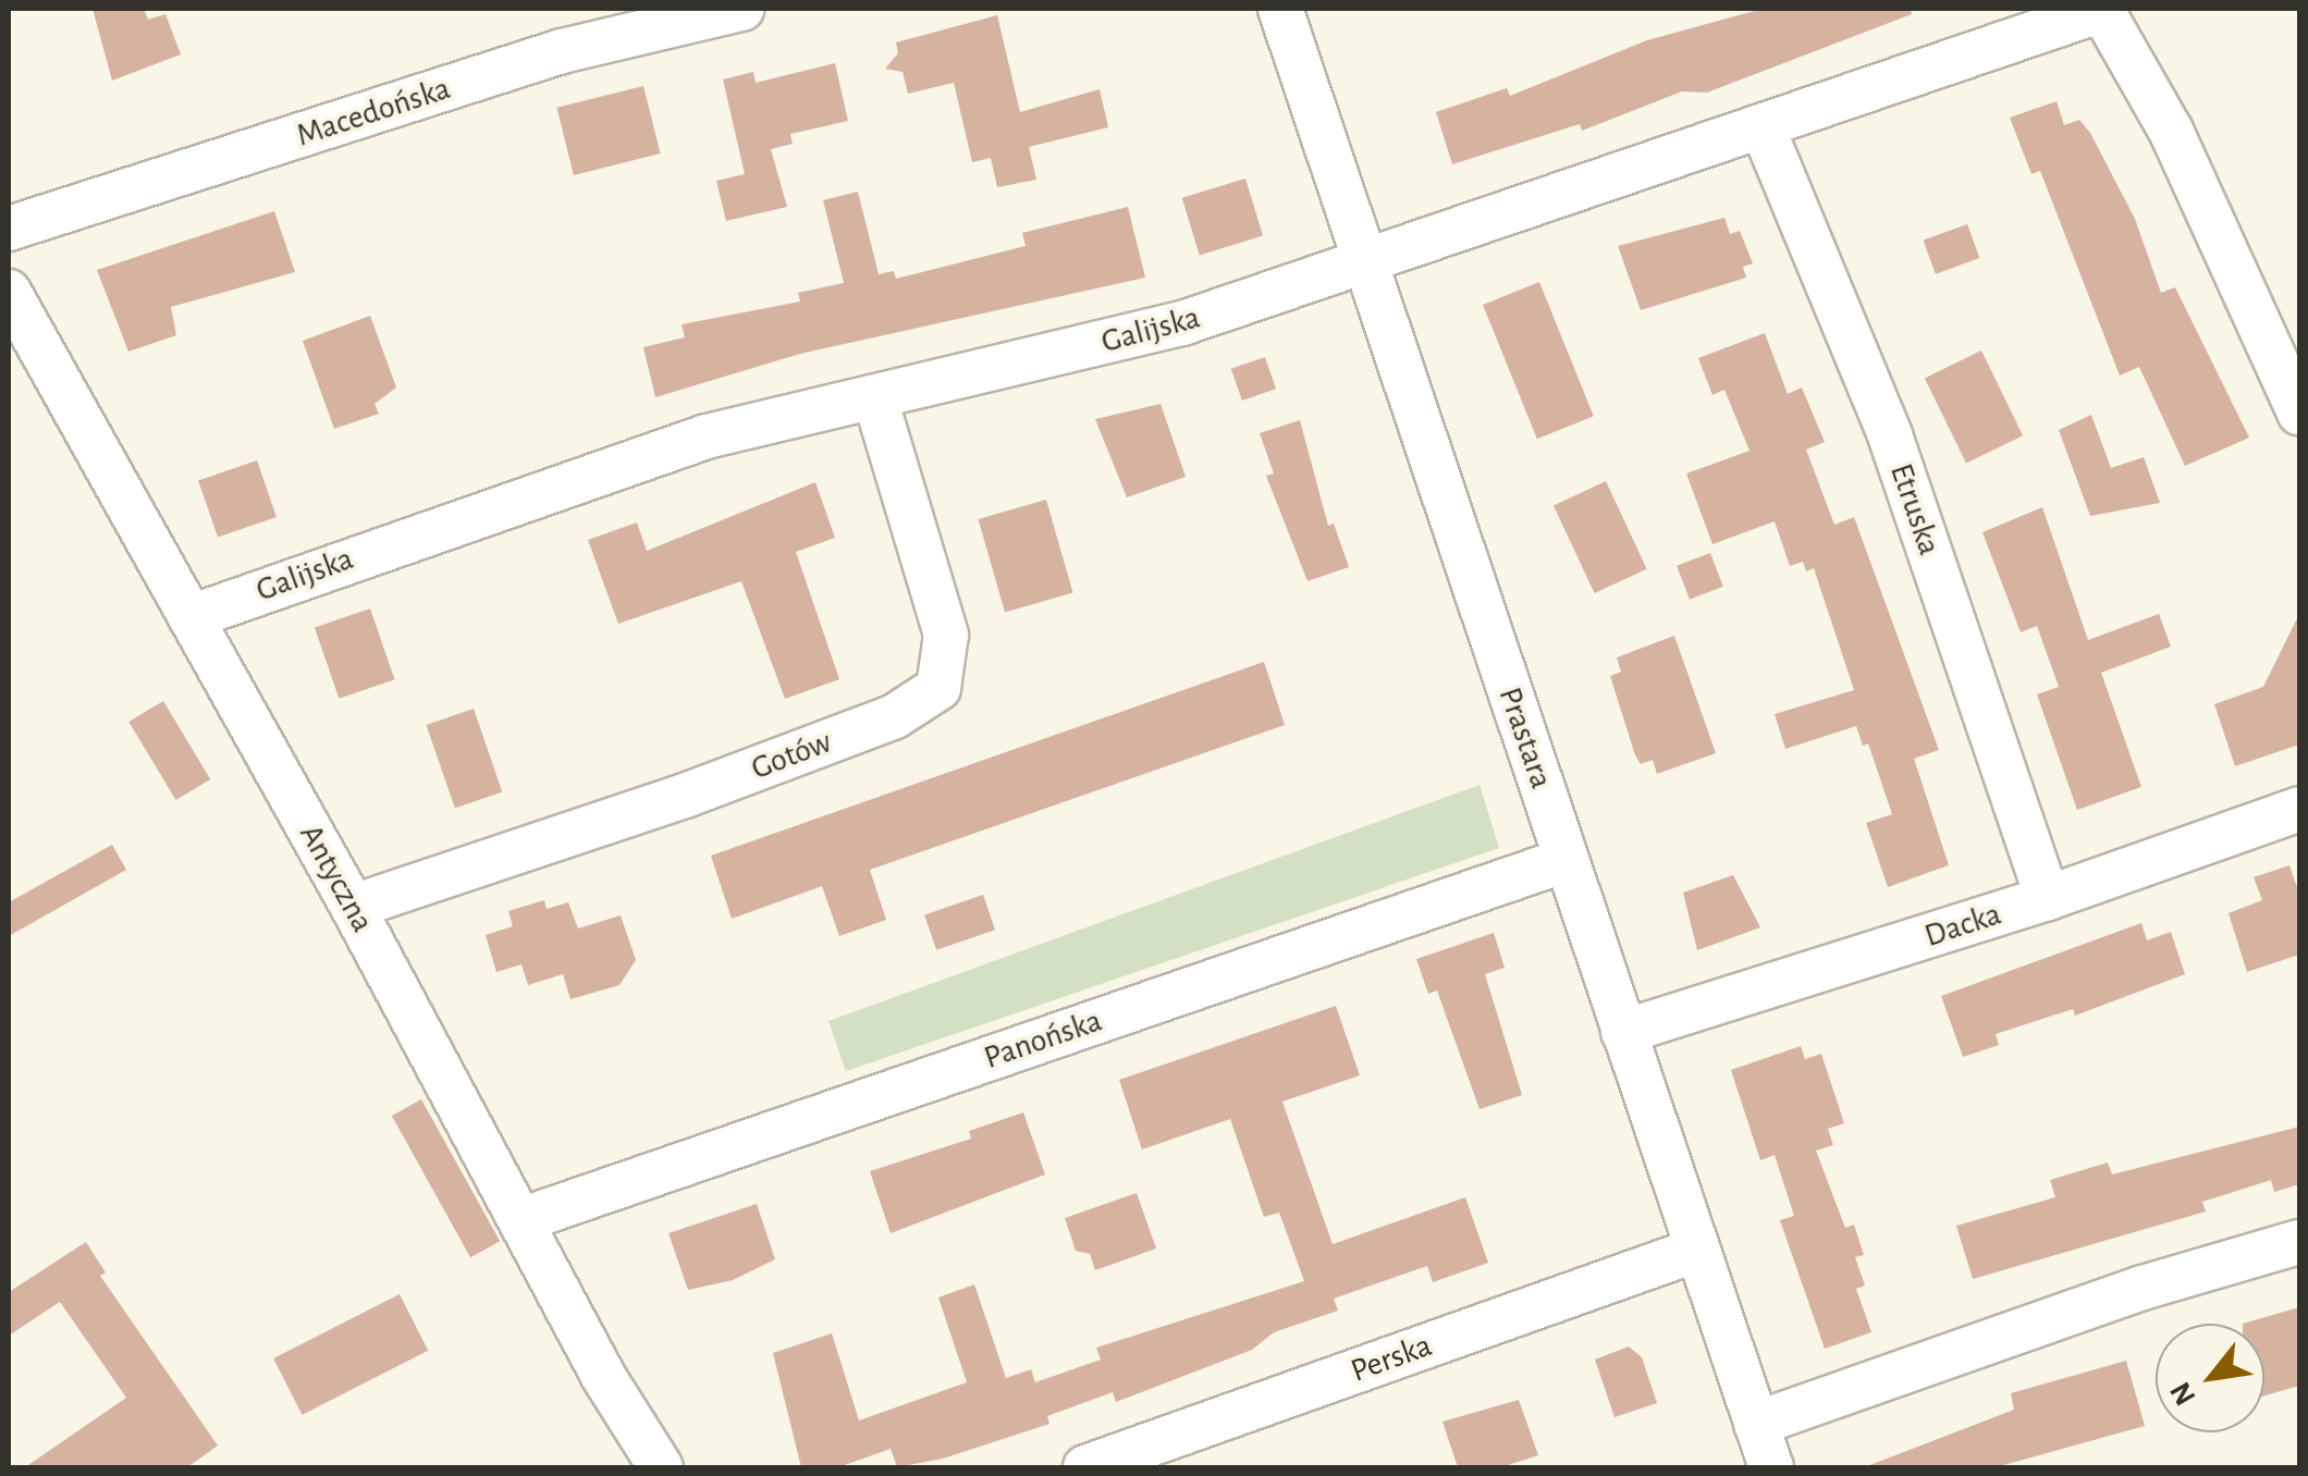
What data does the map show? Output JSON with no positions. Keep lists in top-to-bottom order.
{
  "streets": {
    "street": [
      "Macedońska",
      "Galijska",
      "Etruska",
      "Prastara",
      "Gotów",
      "Antyczna",
      "Dacka",
      "Panońska",
      "Perska"
    ]
  },
  "crossings": [
    ["Galijska", "Etruska"],
    ["Galijska", "Prastara"],
    ["Galijska", "Gotów"],
    ["Galijska", "Antyczna"],
    ["Etruska", "Dacka"],
    ["Prastara", "Dacka"],
    ["Prastara", "Panońska"],
    ["Prastara", "Perska"],
    ["Gotów", "Antyczna"],
    ["Antyczna", "Panońska"]
  ],
  "north": "bottom left"
}
